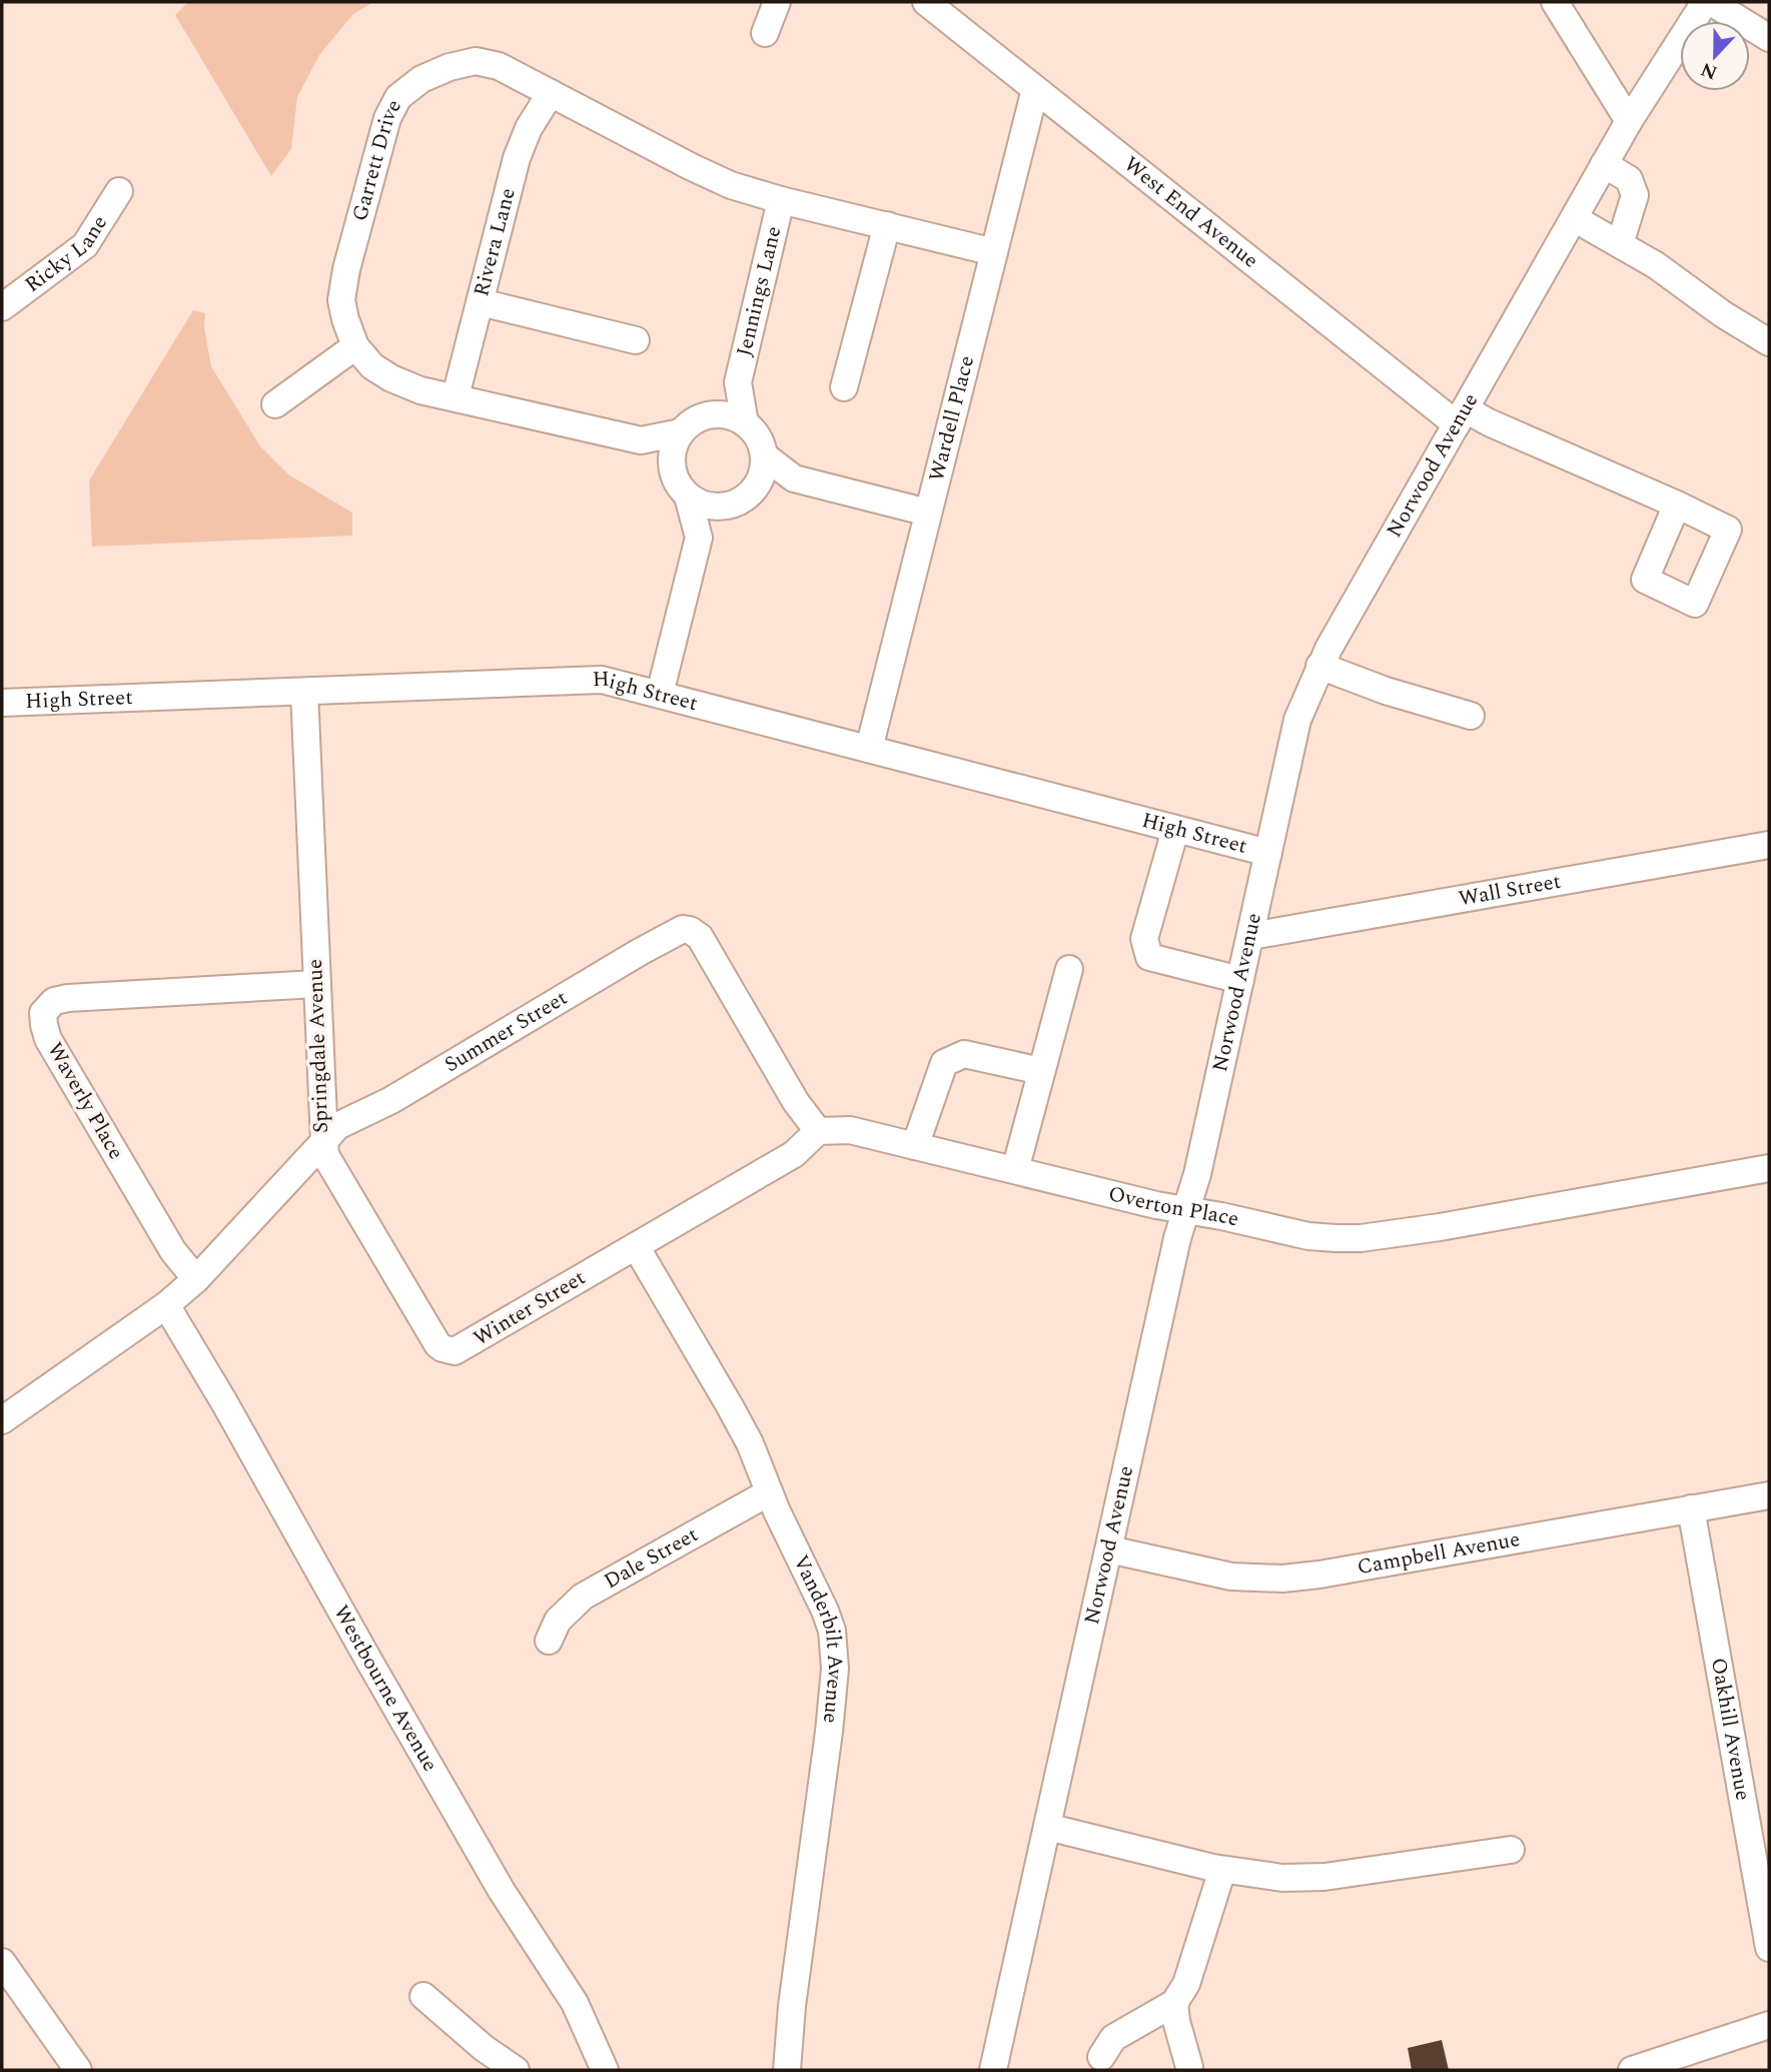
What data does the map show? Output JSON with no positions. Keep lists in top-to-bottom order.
{
  "streets": {
    "street": [
      "Garrett Drive",
      "West End Avenue",
      "Rivera Lane",
      "Ricky Lane",
      "Jennings Lane",
      "Wardell Place",
      "Norwood Avenue",
      "High Street",
      "Wall Street",
      "Summer Street",
      "Springdale Avenue",
      "Waverly Place",
      "Overton Place",
      "Winter Street",
      "Campbell Avenue",
      "Dale Street",
      "Vanderbilt Avenue",
      "Westbourne Avenue",
      "Oakhill Avenue"
    ]
  },
  "crossings": [
    ["Garrett Drive", "Rivera Lane"],
    ["Garrett Drive", "Jennings Lane"],
    ["Garrett Drive", "Wardell Place"],
    ["West End Avenue", "Wardell Place"],
    ["West End Avenue", "Norwood Avenue"],
    ["Wardell Place", "High Street"],
    ["Norwood Avenue", "High Street"],
    ["Norwood Avenue", "Wall Street"],
    ["Norwood Avenue", "Overton Place"],
    ["Norwood Avenue", "Campbell Avenue"],
    ["High Street", "Springdale Avenue"],
    ["Summer Street", "Springdale Avenue"],
    ["Summer Street", "Overton Place"],
    ["Summer Street", "Winter Street"],
    ["Springdale Avenue", "Waverly Place"],
    ["Springdale Avenue", "Winter Street"],
    ["Springdale Avenue", "Westbourne Avenue"],
    ["Overton Place", "Winter Street"],
    ["Winter Street", "Vanderbilt Avenue"],
    ["Campbell Avenue", "Oakhill Avenue"],
    ["Dale Street", "Vanderbilt Avenue"]
  ],
  "north": "bottom"
}
